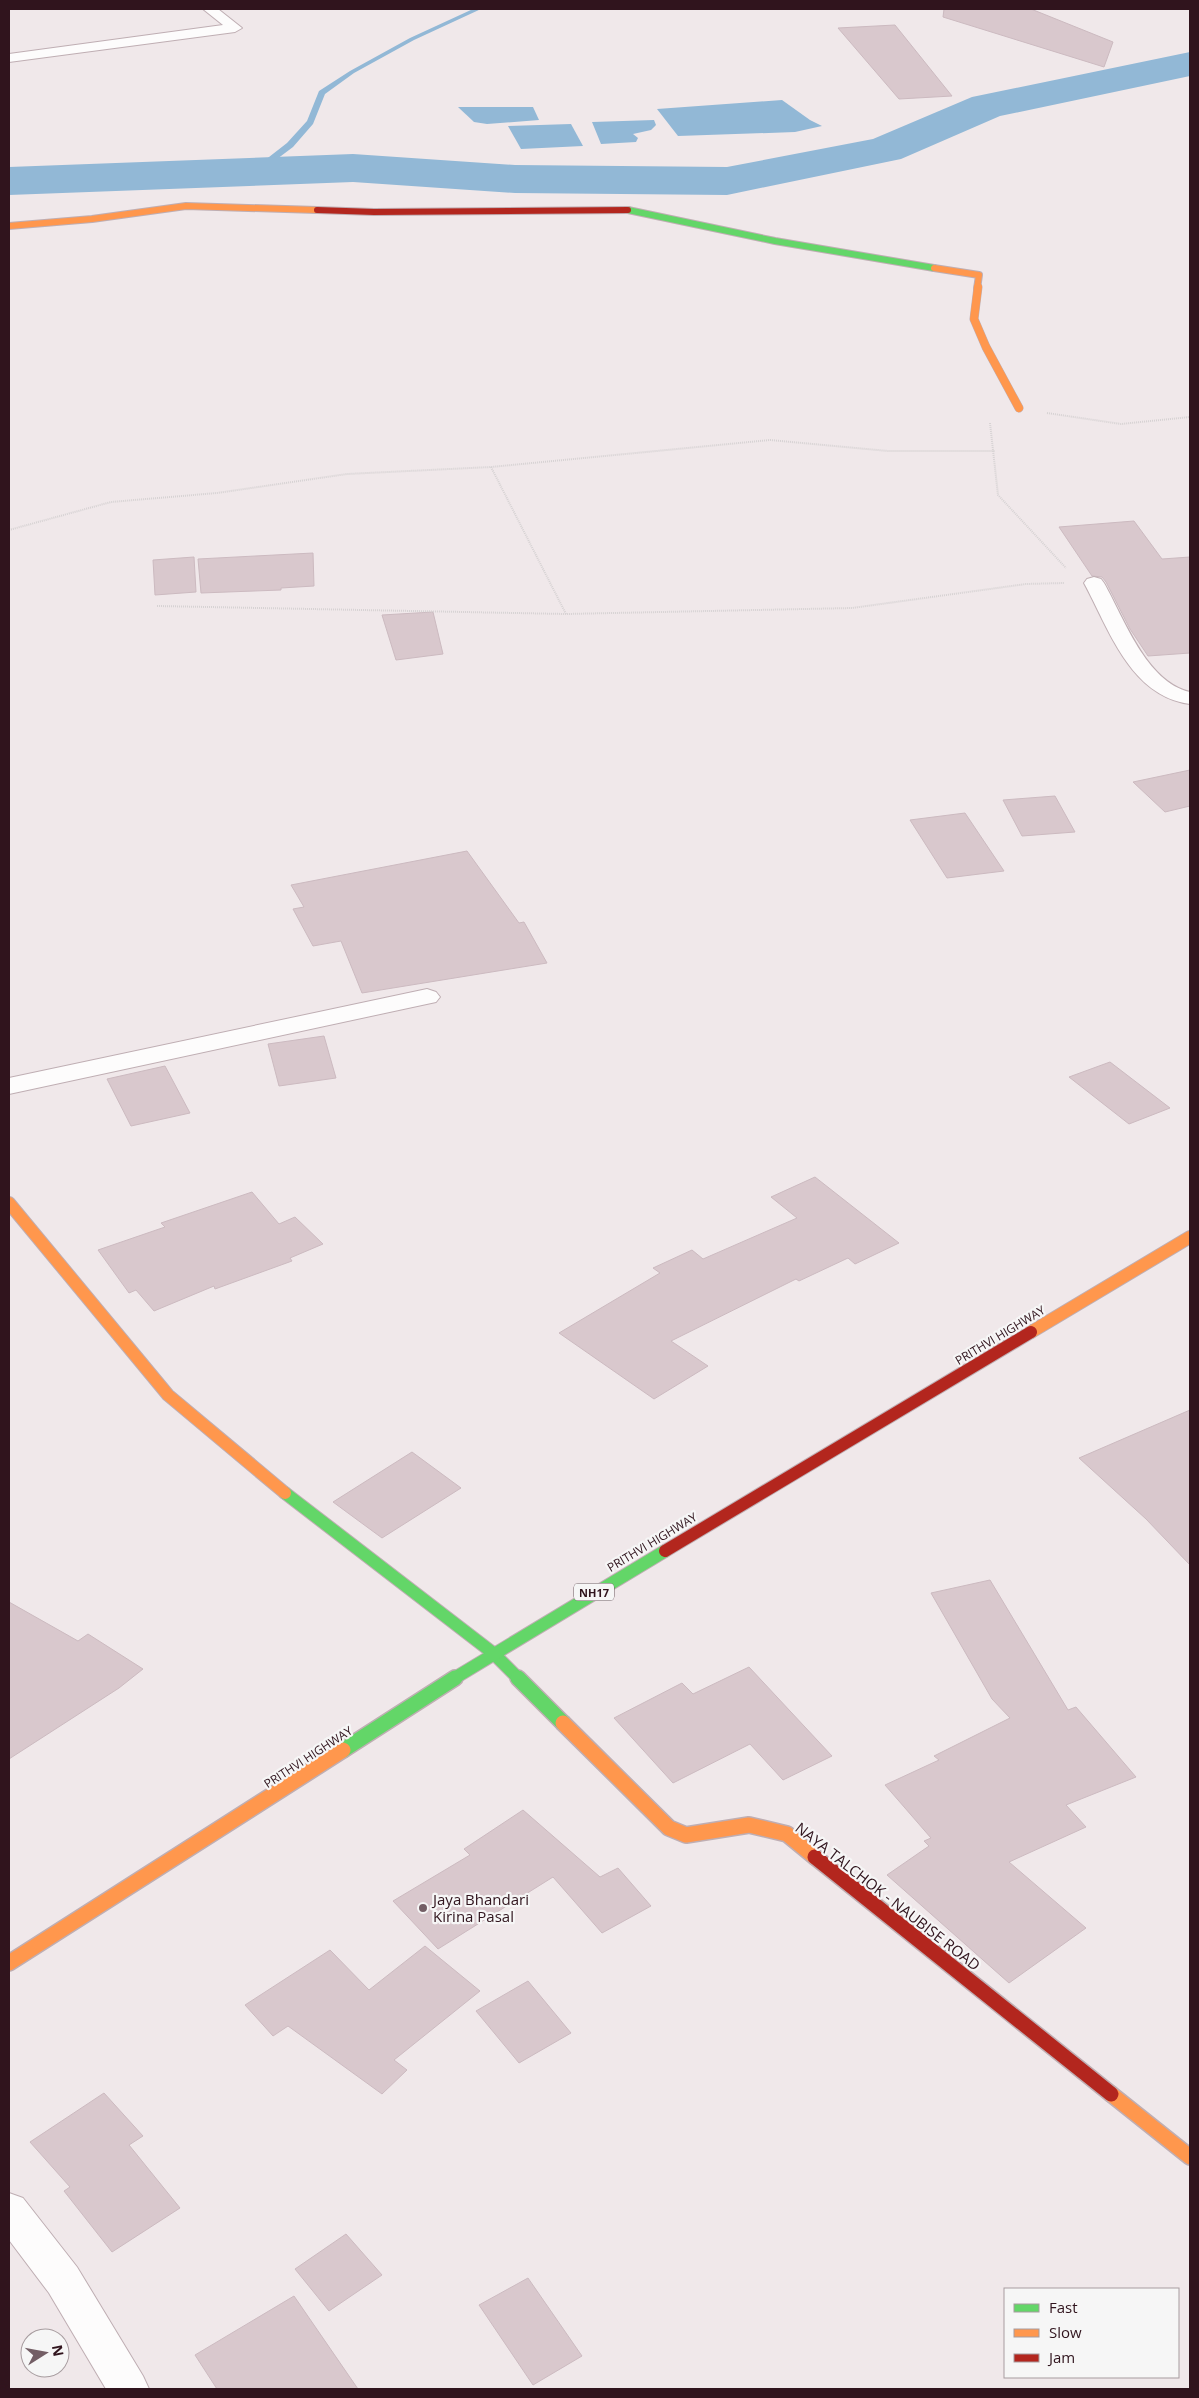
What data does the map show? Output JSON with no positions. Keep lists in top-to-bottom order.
{
  "streets": {
    "main road": ["PRITHVI HIGHWAY", "NH17", "NAYA TALCHOK - NAUBISE ROAD"]
  },
  "crossings": [
    ["PRITHVI HIGHWAY", "NAYA TALCHOK - NAUBISE ROAD"]
  ],
  "places": ["Jaya Bhandari Kirina Pasal"],
  "legend": ["Fast", "Slow", "Jam"],
  "north": "right"
}
